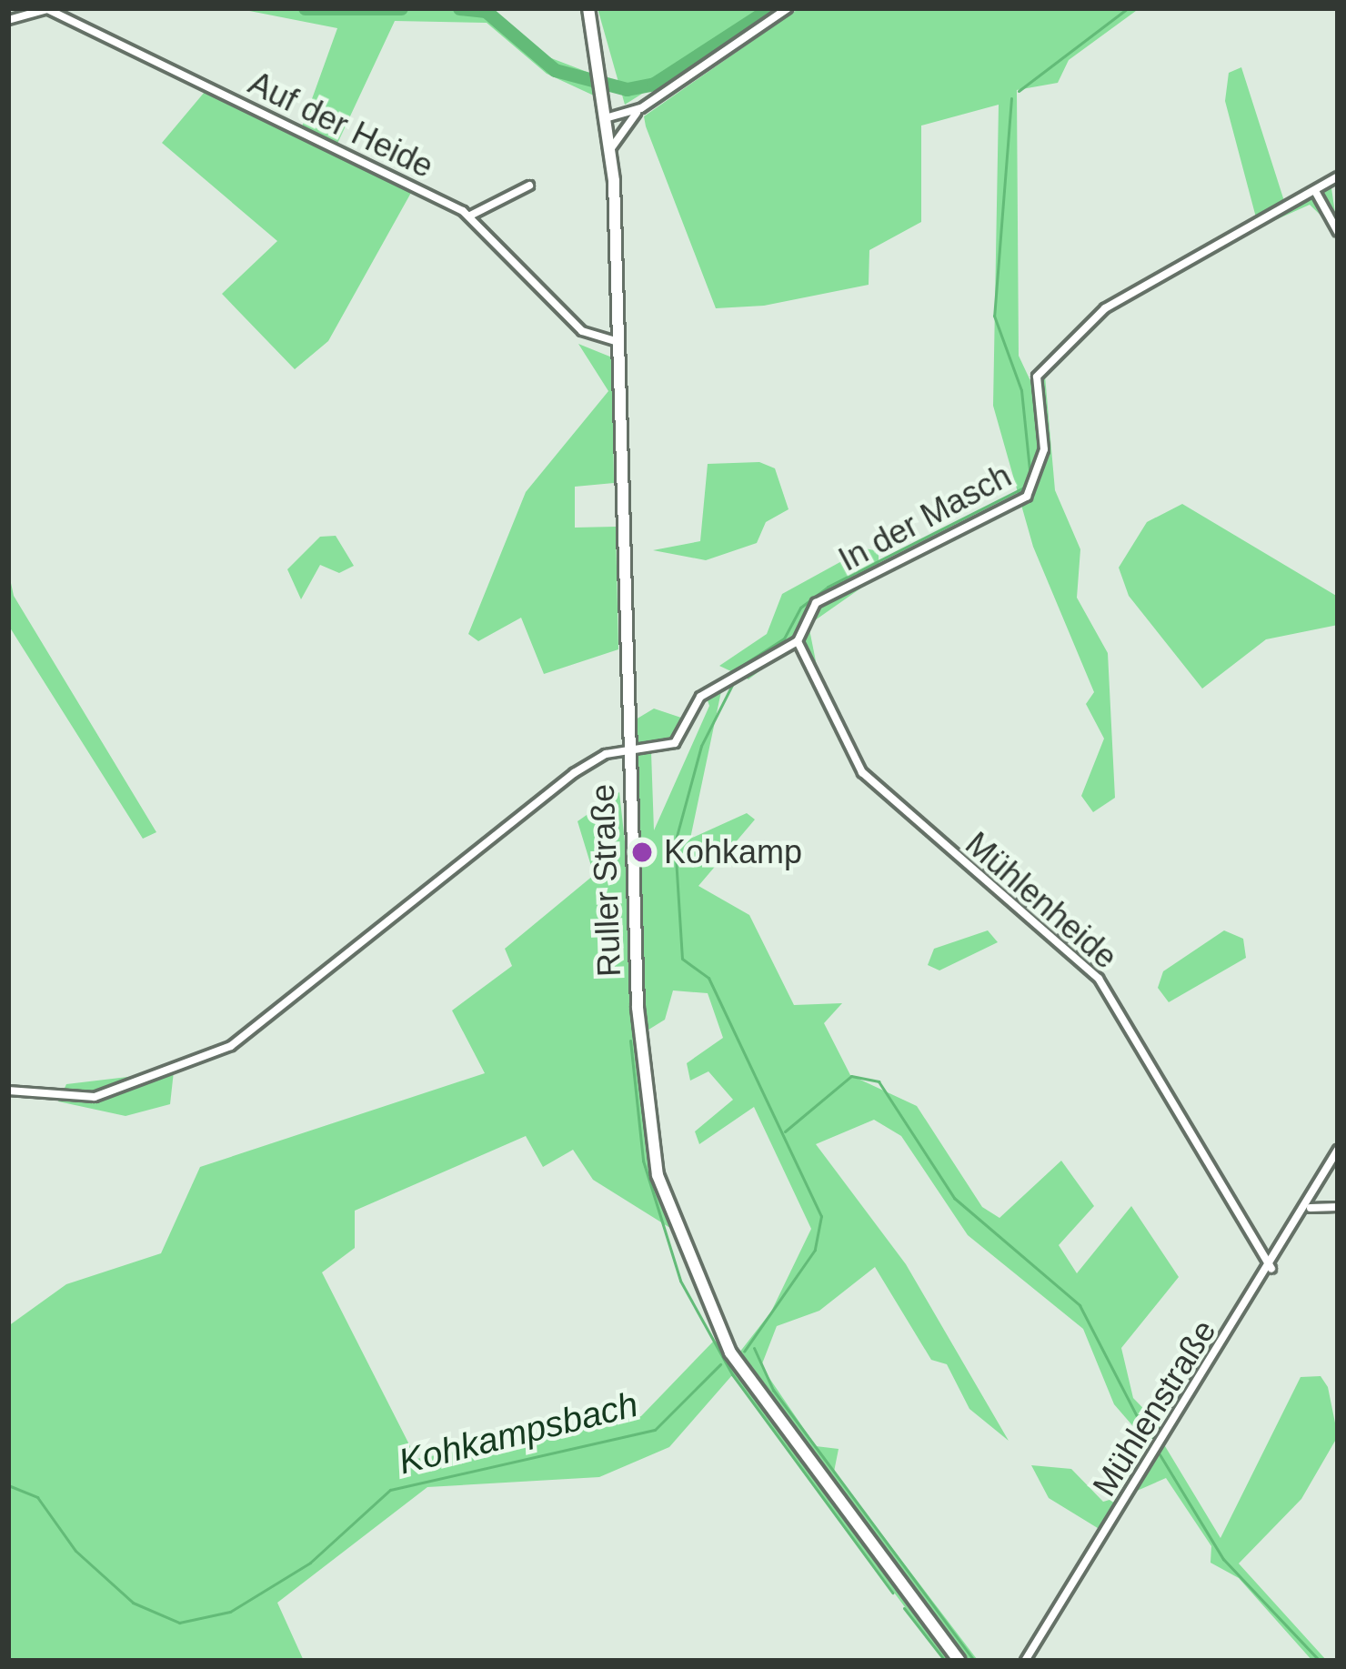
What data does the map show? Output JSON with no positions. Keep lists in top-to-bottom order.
{
  "streets": {
    "main road": ["Ruller Straße"],
    "street": [
      "Auf der Heide",
      "In der Masch",
      "Mühlenheide",
      "Mühlenstraße"
    ]
  },
  "crossings": [
    ["Auf der Heide", "Ruller Straße"],
    ["In der Masch", "Ruller Straße"],
    ["In der Masch", "Mühlenheide"],
    ["Mühlenheide", "Mühlenstraße"]
  ],
  "water": ["Kohkampsbach"],
  "places": ["Kohkamp"]
}
